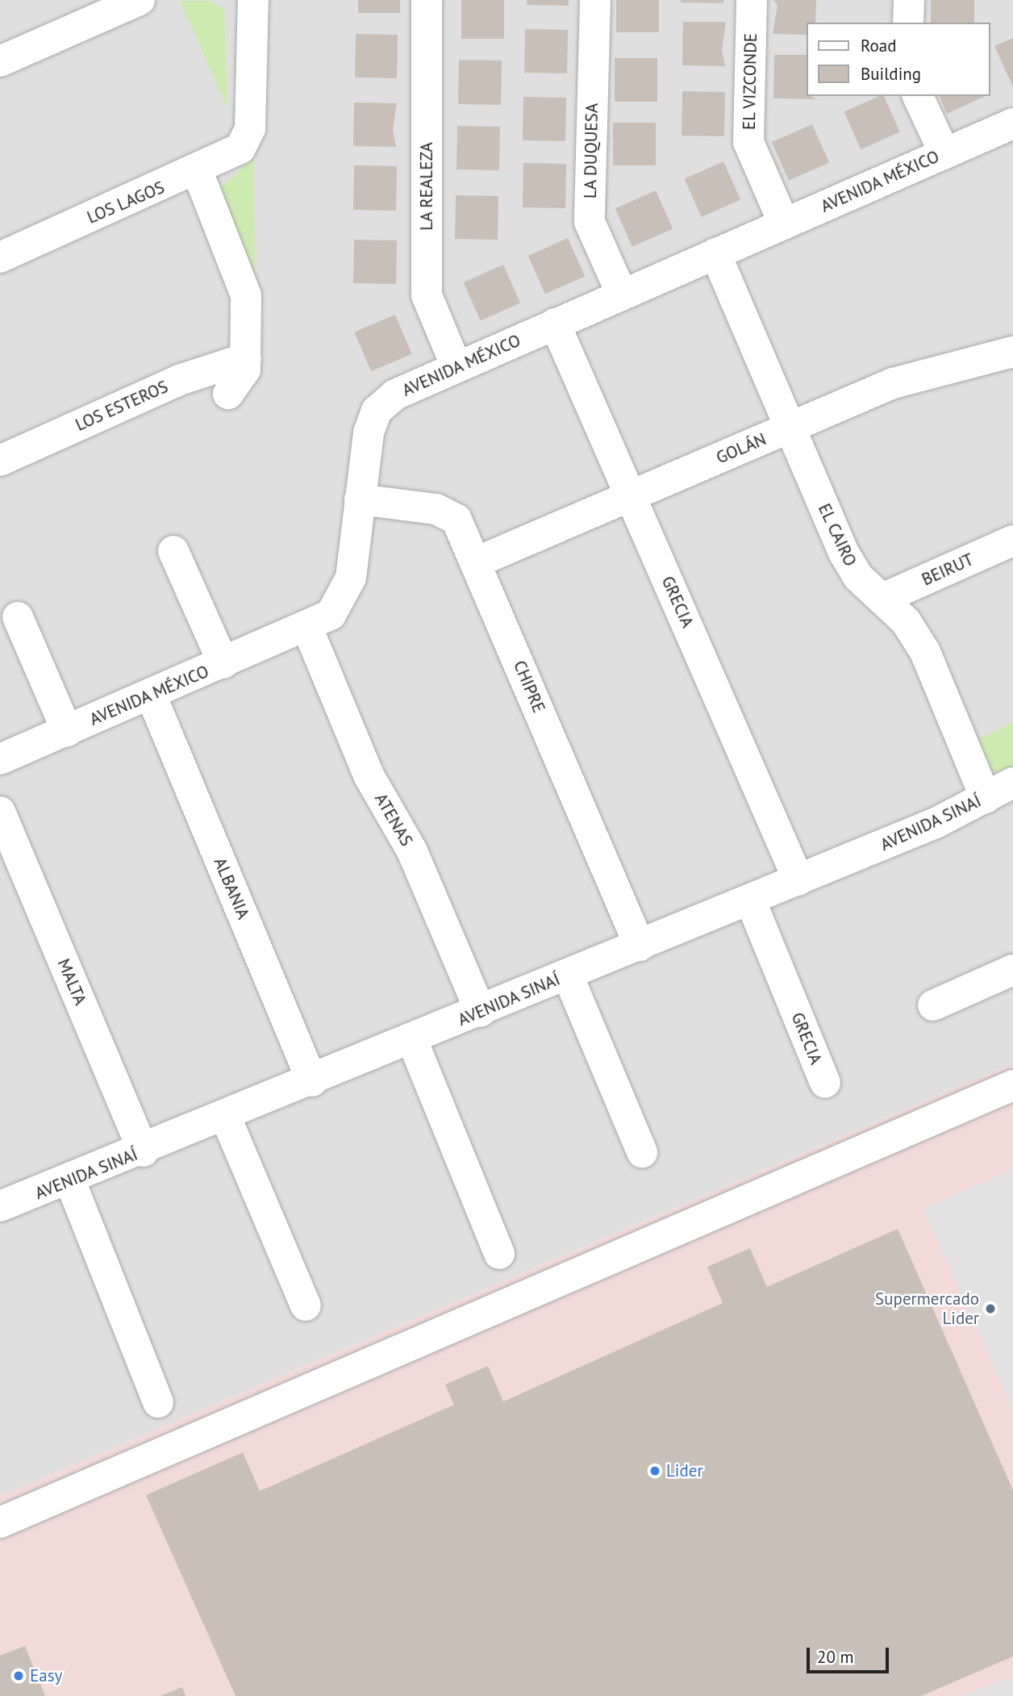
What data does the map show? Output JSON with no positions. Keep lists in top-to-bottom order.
{
  "streets": {
    "street": [
      "EL VIZCONDE",
      "LA DUQUESA",
      "AVENIDA MÉXICO",
      "LA REALEZA",
      "LOS LAGOS",
      "LOS ESTEROS",
      "GOLÁN",
      "EL CAIRO",
      "BEIRUT",
      "GRECIA",
      "CHIPRE",
      "ATENAS",
      "AVENIDA SINAÍ",
      "ALBANIA",
      "MALTA"
    ]
  },
  "crossings": [
    ["EL VIZCONDE", "AVENIDA MÉXICO"],
    ["LA DUQUESA", "AVENIDA MÉXICO"],
    ["AVENIDA MÉXICO", "LA REALEZA"],
    ["AVENIDA MÉXICO", "EL CAIRO"],
    ["AVENIDA MÉXICO", "GRECIA"],
    ["AVENIDA MÉXICO", "CHIPRE"],
    ["AVENIDA MÉXICO", "ATENAS"],
    ["AVENIDA MÉXICO", "ALBANIA"],
    ["GOLÁN", "EL CAIRO"],
    ["GOLÁN", "GRECIA"],
    ["GOLÁN", "CHIPRE"],
    ["EL CAIRO", "BEIRUT"],
    ["EL CAIRO", "AVENIDA SINAÍ"],
    ["GRECIA", "AVENIDA SINAÍ"],
    ["CHIPRE", "AVENIDA SINAÍ"],
    ["ATENAS", "AVENIDA SINAÍ"],
    ["AVENIDA SINAÍ", "ALBANIA"],
    ["AVENIDA SINAÍ", "MALTA"]
  ],
  "places": ["Supermercado Lider", "Lider", "Easy"],
  "legend": ["Road", "Building"],
  "scale_bar": "20 m"
}
